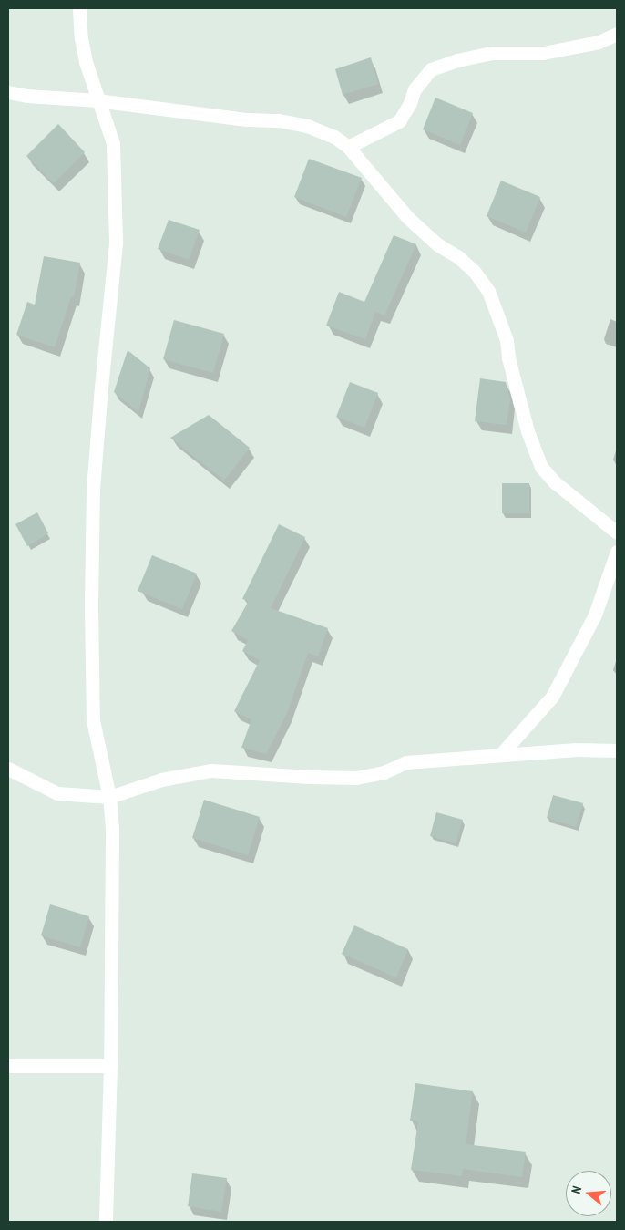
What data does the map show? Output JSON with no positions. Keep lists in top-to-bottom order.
{
  "north": "left"
}
